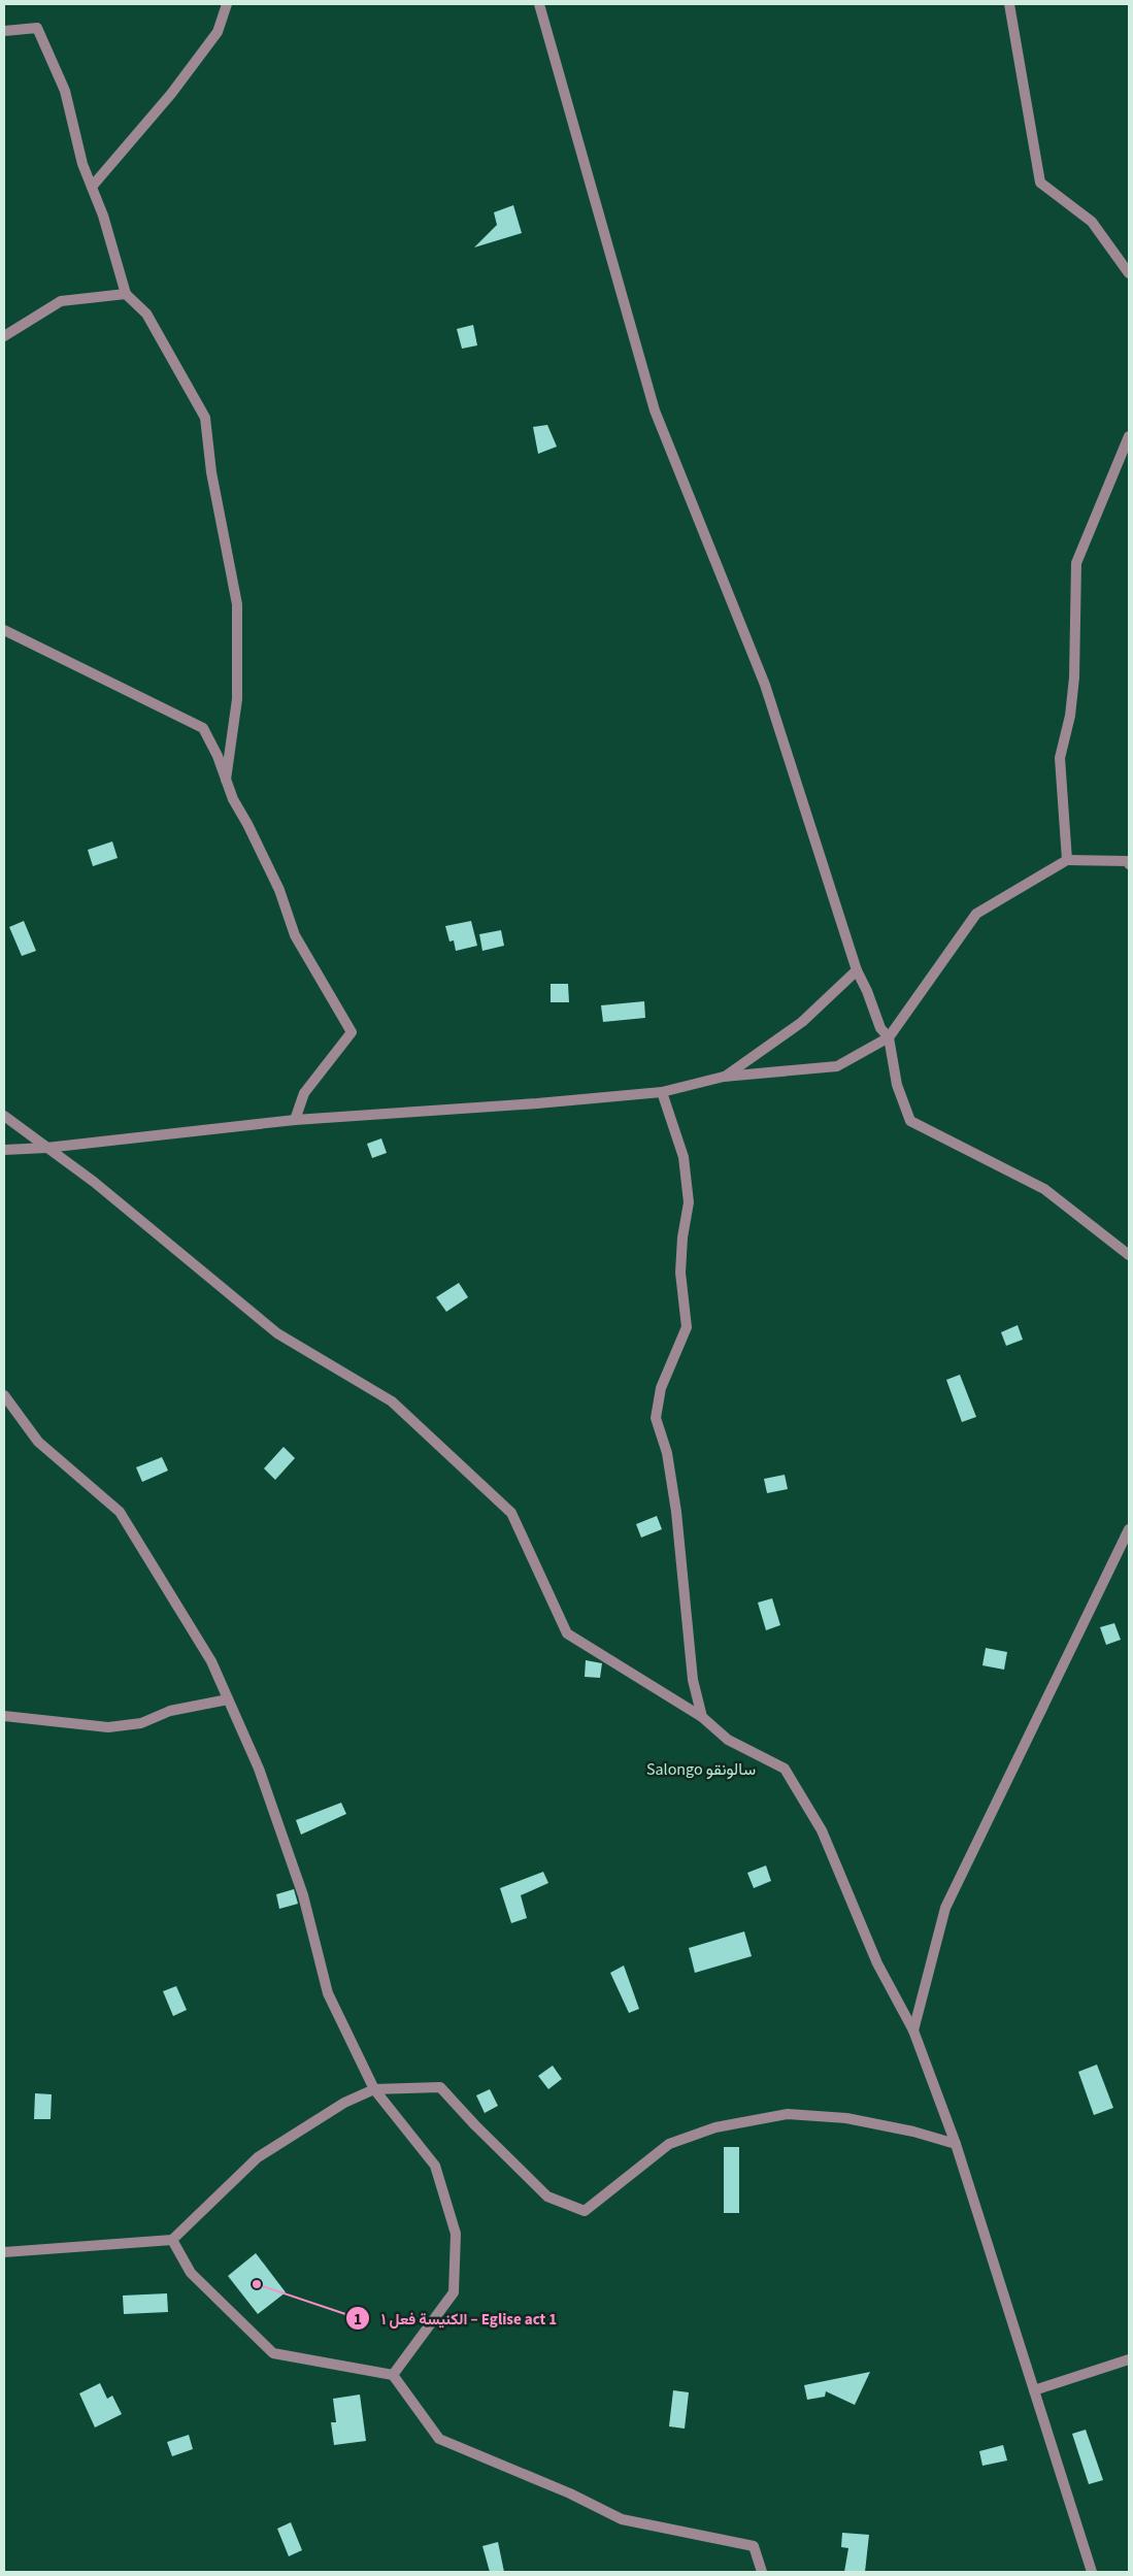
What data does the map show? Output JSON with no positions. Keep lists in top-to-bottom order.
{
  "districts": ["Salongo سالونقو"],
  "places": ["الكنيسة فعل ۱ – Eglise act 1"]
}
